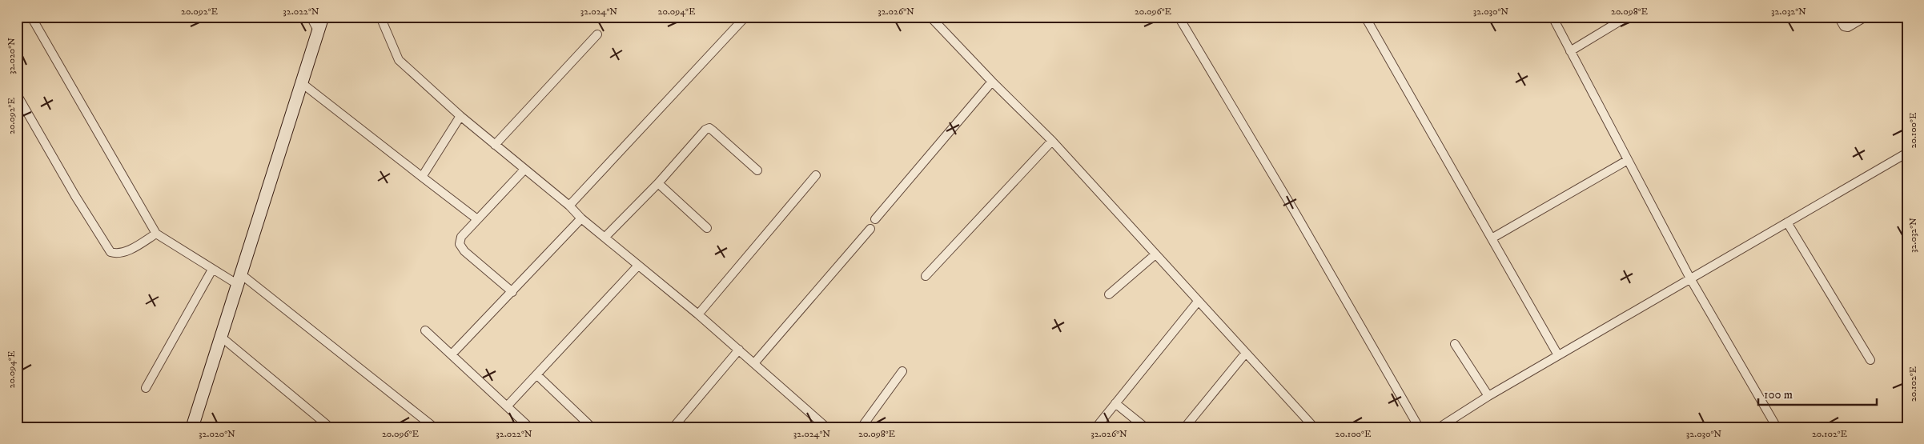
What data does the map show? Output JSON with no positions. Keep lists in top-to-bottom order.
{
  "scale_bar": "100 m",
  "coordinates": [
    "20.092°E",
    "32.022°N",
    "32.024°N",
    "20.094°E",
    "32.026°N",
    "20.096°E",
    "32.030°N",
    "20.098°E",
    "32.032°N",
    "32.020°N",
    "20.100°E",
    "20.102°E"
  ]
}
